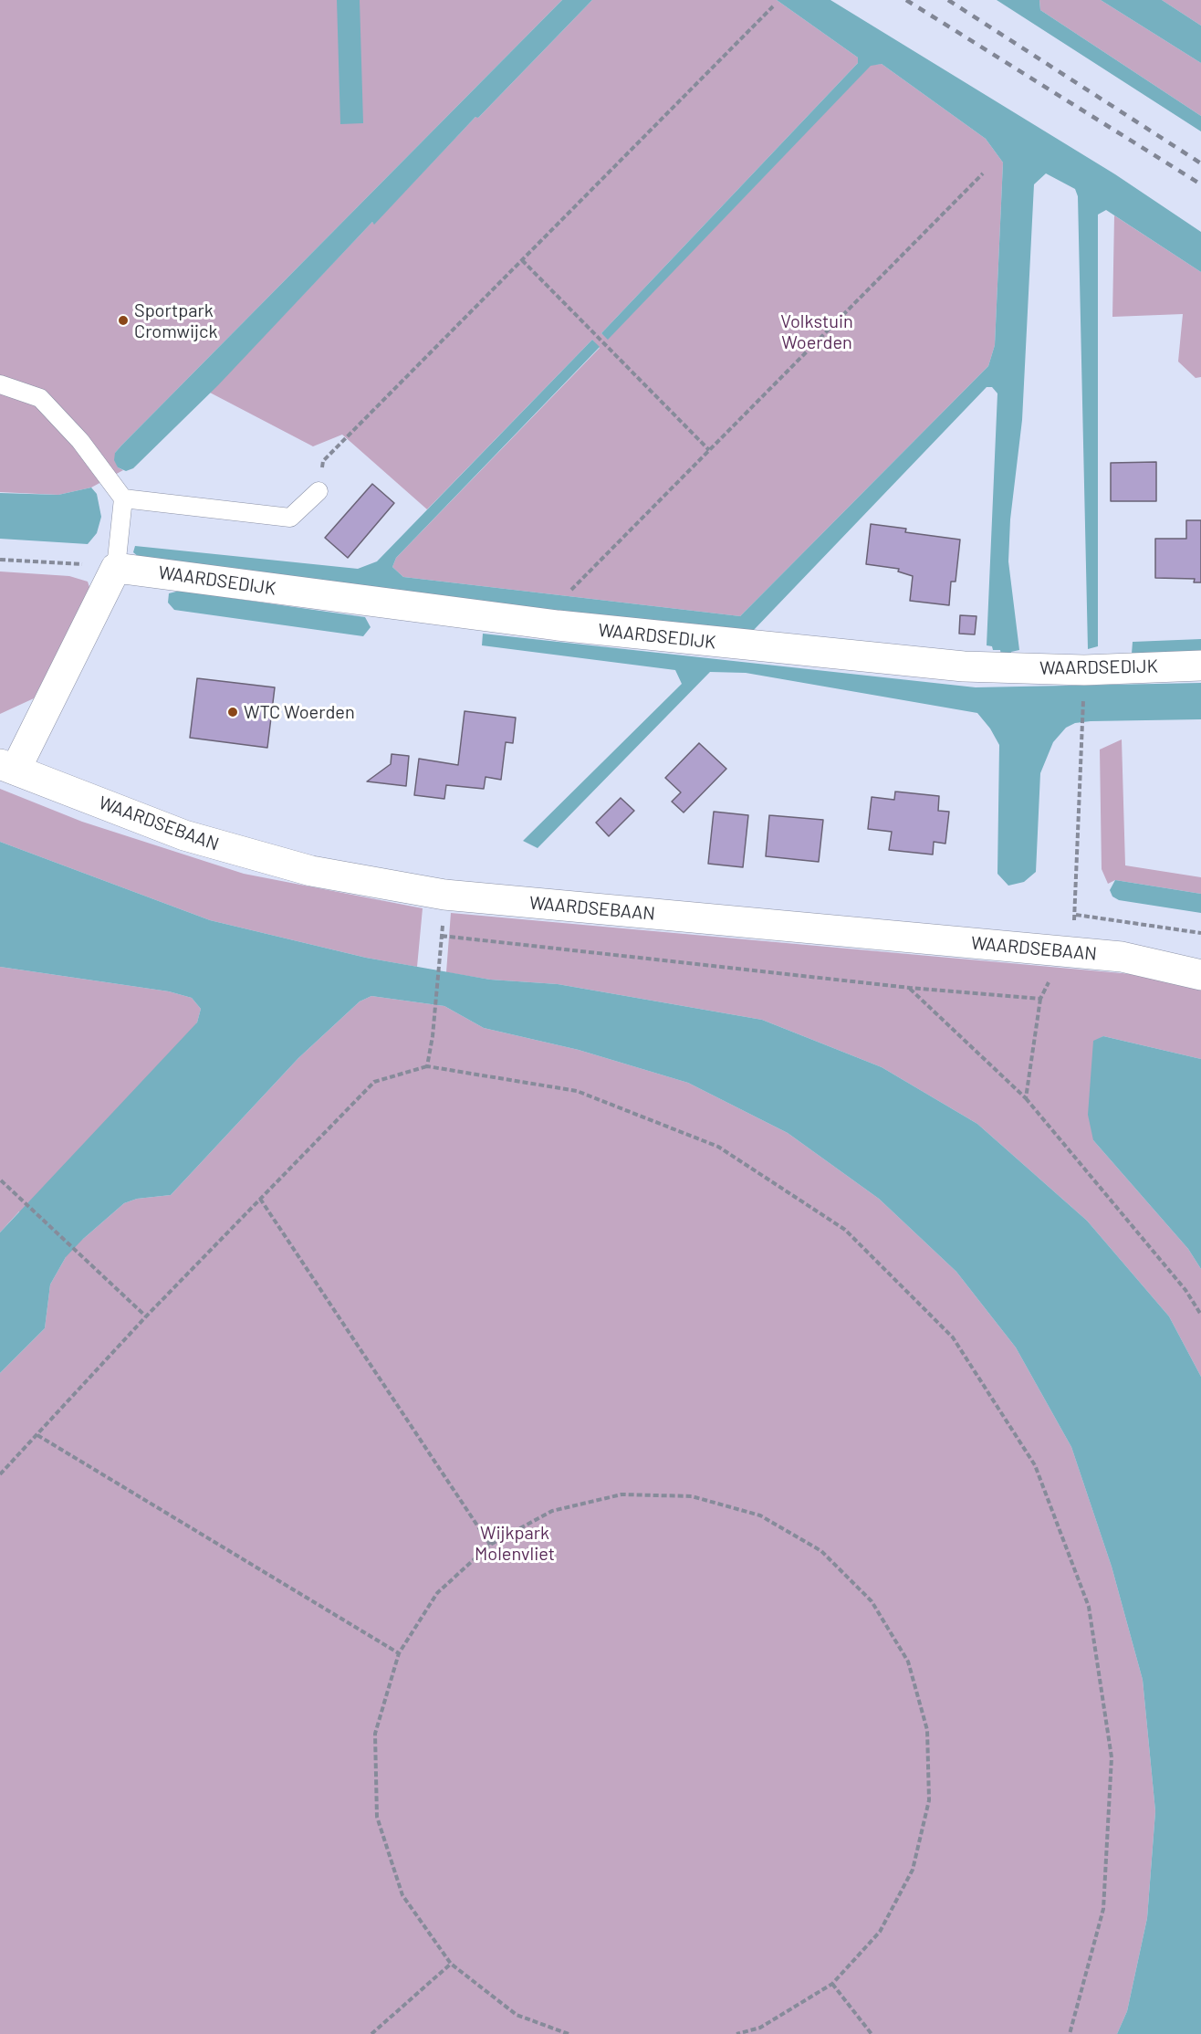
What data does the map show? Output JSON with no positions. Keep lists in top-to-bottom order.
{
  "streets": {
    "street": ["WAARDSEDIJK", "WAARDSEBAAN"]
  },
  "parks": ["Volkstuin Woerden", "Wijkpark Molenvliet"],
  "places": ["Sportpark Cromwijck", "WTC Woerden"]
}
